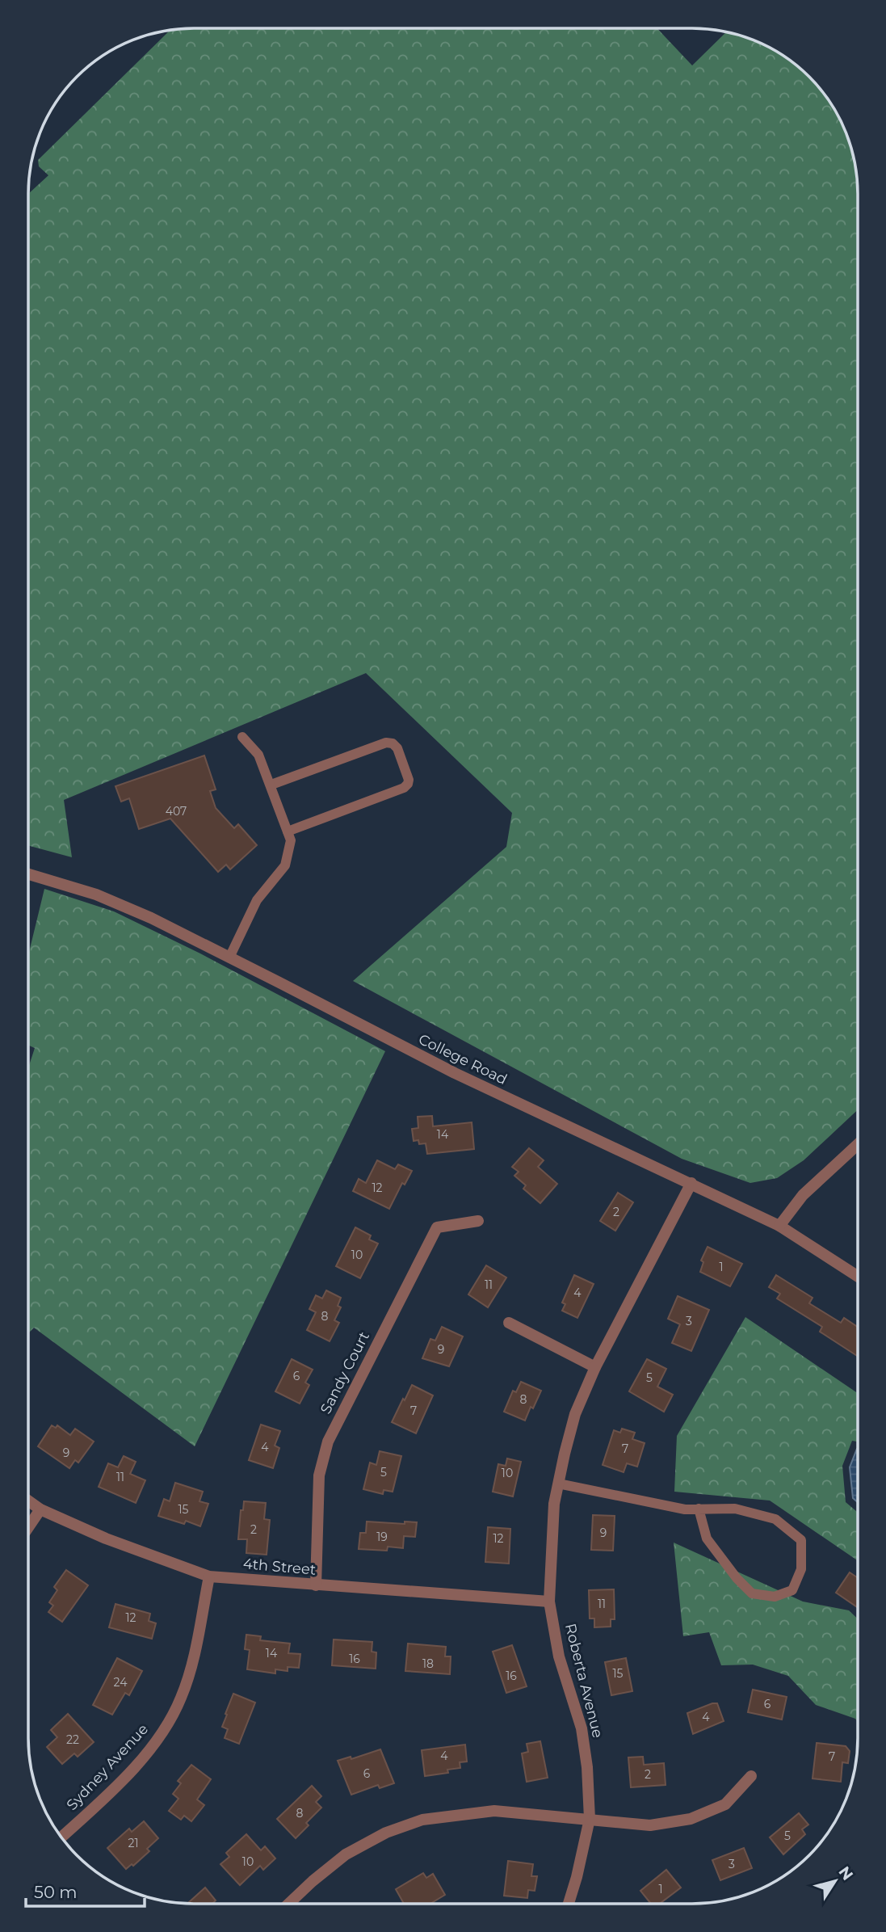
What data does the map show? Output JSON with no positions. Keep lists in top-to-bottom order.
{
  "streets": {
    "street": [
      "College Road",
      "Sandy Court",
      "4th Street",
      "Roberta Avenue",
      "Sydney Avenue"
    ]
  },
  "crossings": [
    ["College Road", "Roberta Avenue"],
    ["Sandy Court", "4th Street"],
    ["4th Street", "Roberta Avenue"],
    ["4th Street", "Sydney Avenue"]
  ],
  "house_numbers": [
    "407",
    "14",
    "12",
    "2",
    "10",
    "1",
    "11",
    "4",
    "8",
    "3",
    "9",
    "6",
    "5",
    "8",
    "7",
    "4",
    "7",
    "9",
    "5",
    "10",
    "11",
    "15",
    "2",
    "9",
    "19",
    "12",
    "11",
    "12",
    "14",
    "16",
    "18",
    "15",
    "16",
    "24",
    "6",
    "4",
    "22",
    "4",
    "7",
    "6",
    "2",
    "8",
    "5",
    "21",
    "10",
    "3",
    "1"
  ],
  "scale_bar": "50 m",
  "north": "top right"
}
